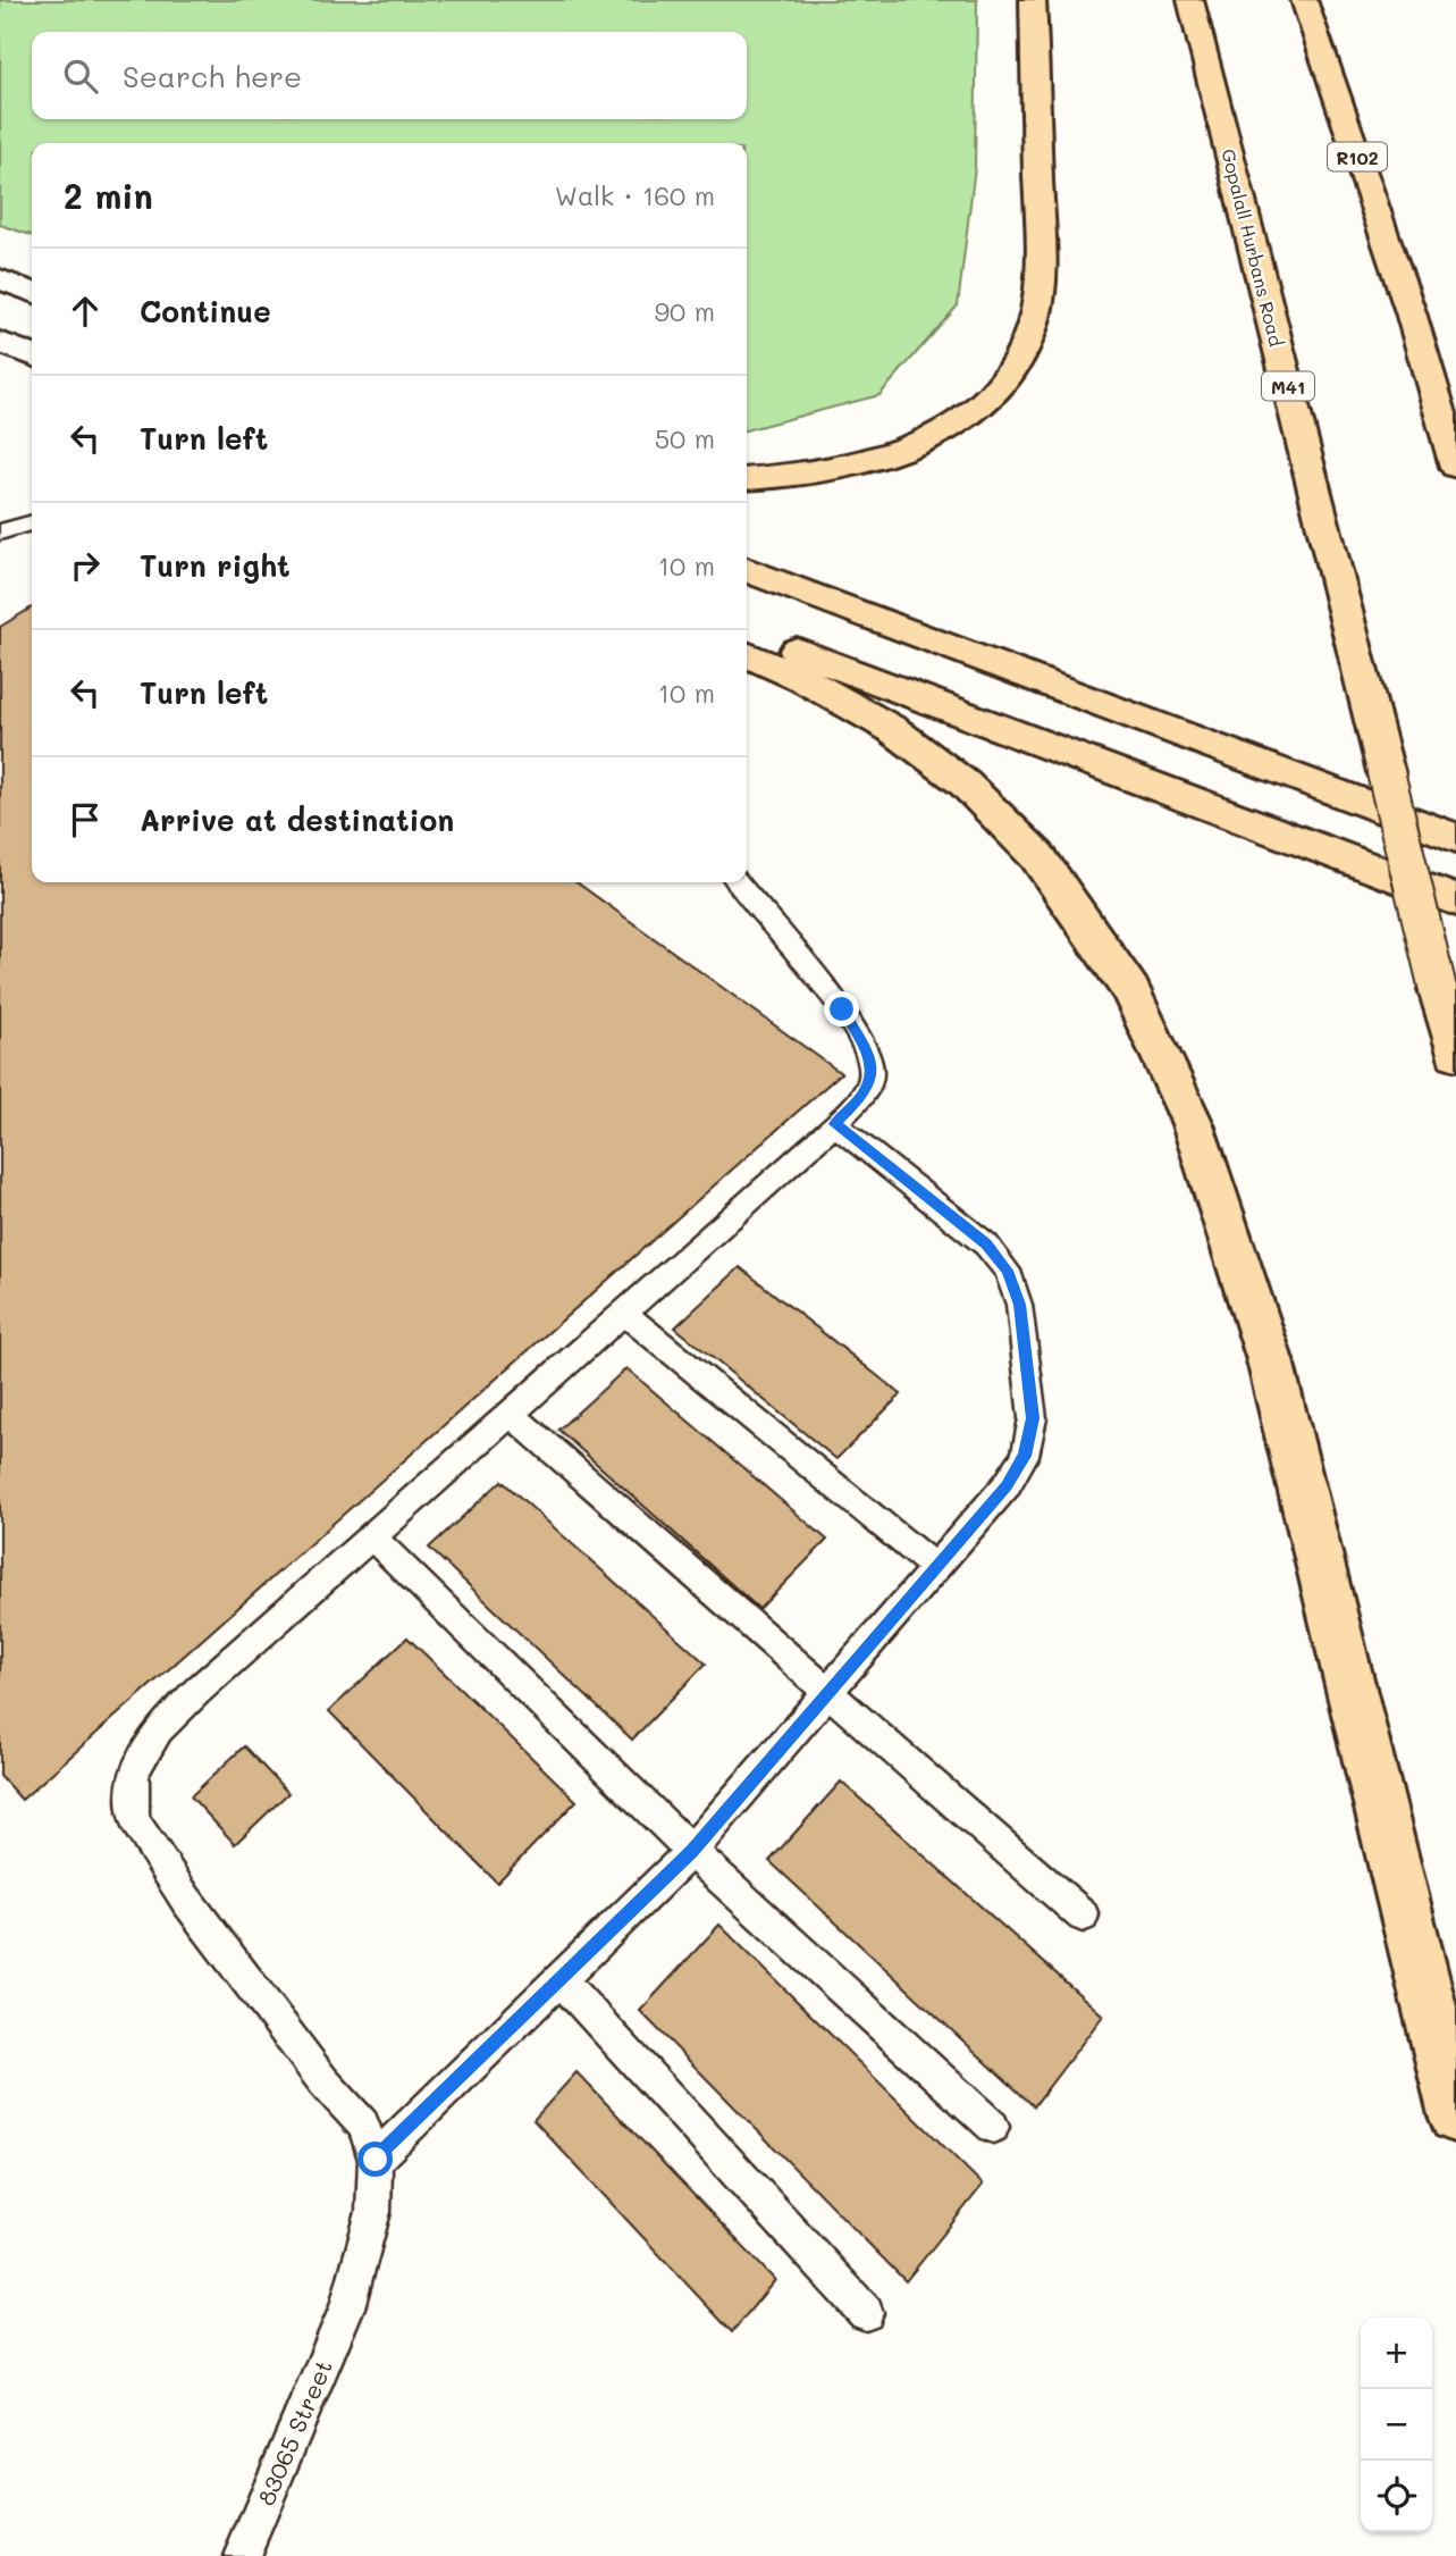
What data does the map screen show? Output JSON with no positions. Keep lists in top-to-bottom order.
{
  "streets": {
    "highway": ["R102", "Gopalall Hurbans Road", "M41"],
    "lane": ["83065 Street"]
  },
  "page": {
    "search": "Search here",
    "heading": ["2 min", "Walk · 160 m"],
    "list": [
      ["Continue", "90 m"],
      ["Turn left", "50 m"],
      ["Turn right", "10 m"],
      ["Turn left", "10 m"],
      "Arrive at destination"
    ],
    "map_buttons": ["+", "−"]
  }
}
